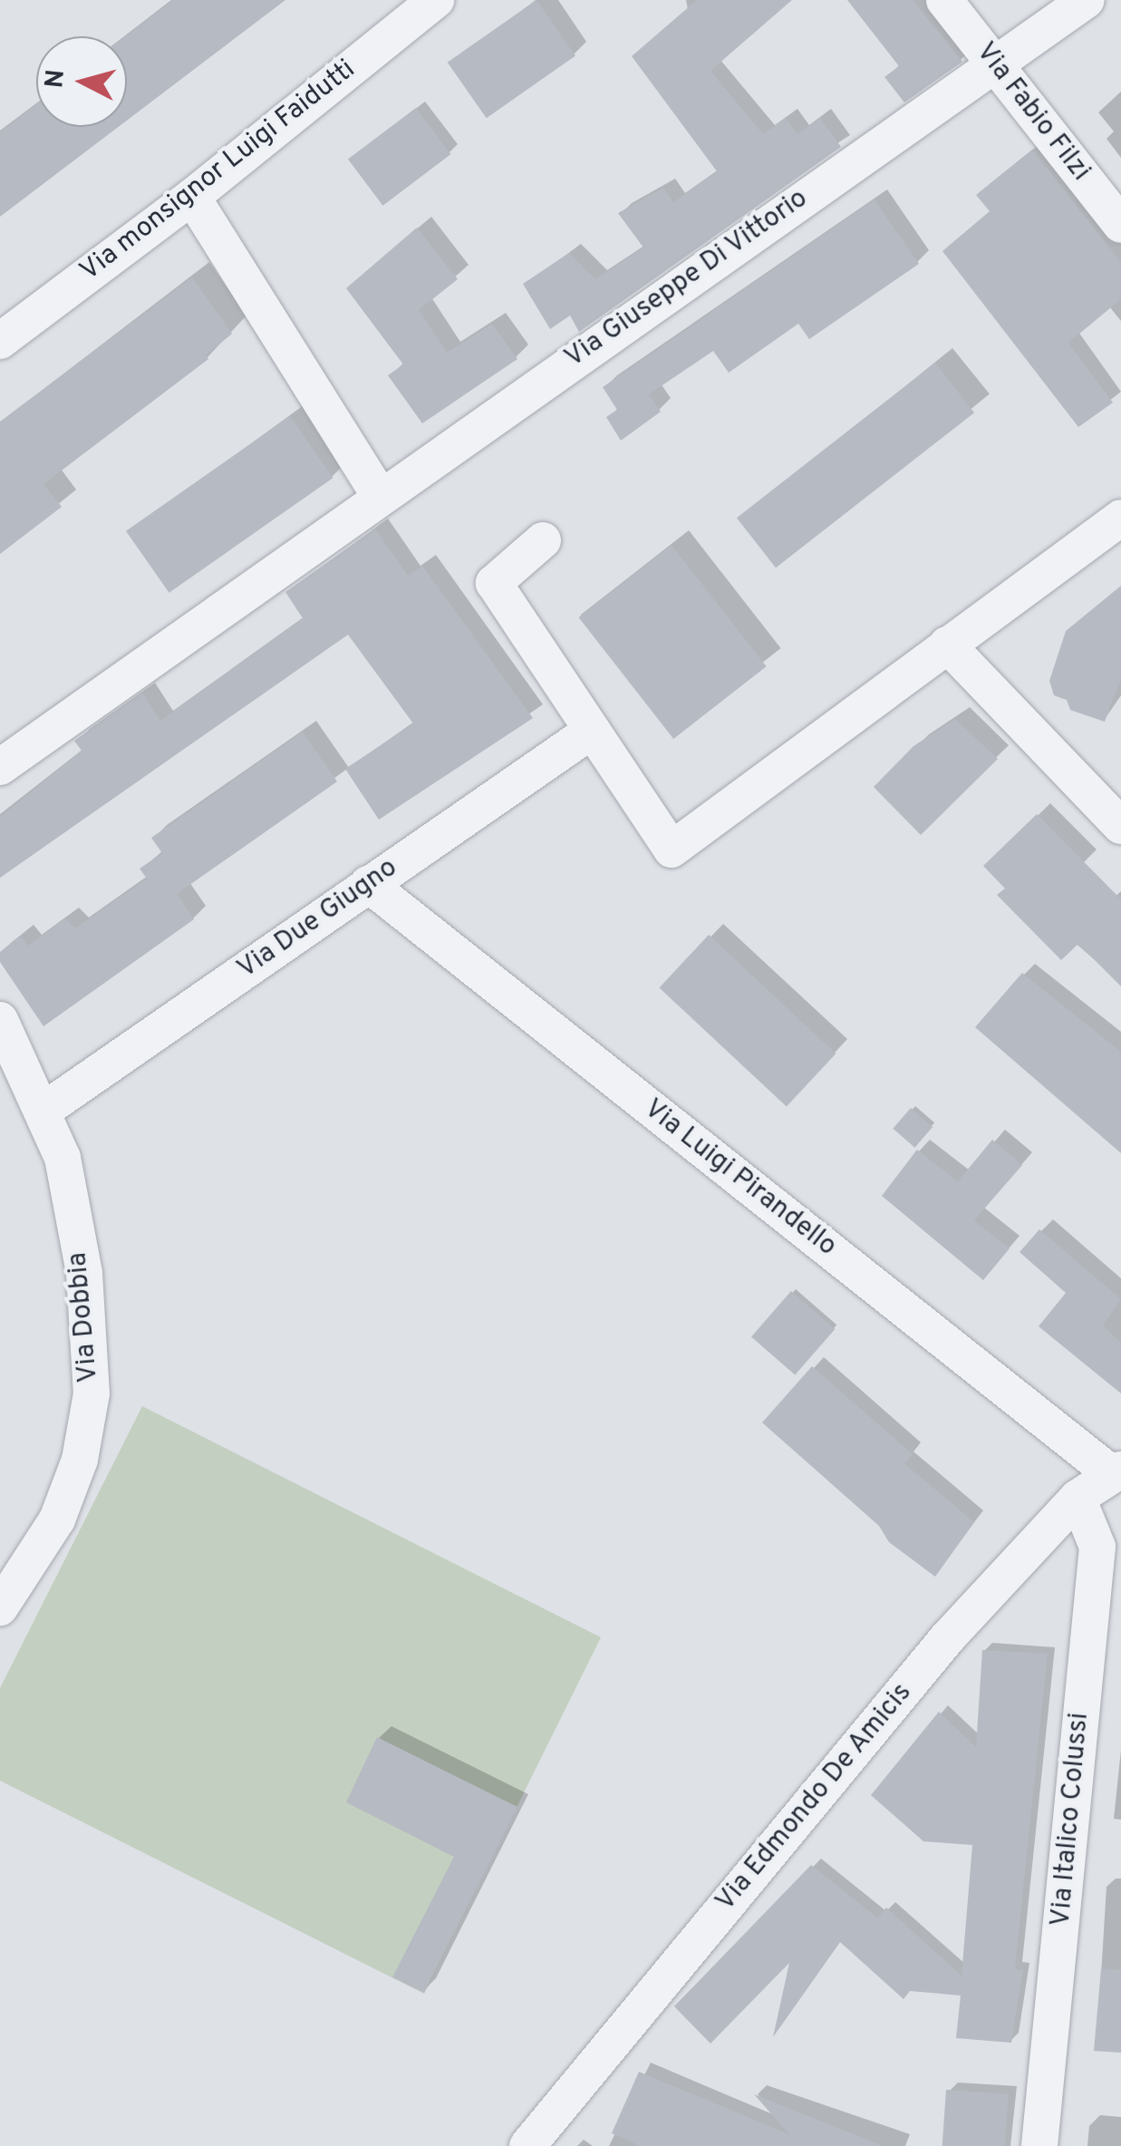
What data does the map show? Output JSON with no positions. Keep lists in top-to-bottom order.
{
  "streets": {
    "street": [
      "Via Fabio Filzi",
      "Via monsignor Luigi Faidutti",
      "Via Giuseppe Di Vittorio",
      "Via Due Giugno",
      "Via Luigi Pirandello",
      "Via Dobbia",
      "Via Edmondo De Amicis",
      "Via Italico Colussi"
    ]
  },
  "crossings": [
    ["Via Fabio Filzi", "Via Giuseppe Di Vittorio"],
    ["Via Due Giugno", "Via Luigi Pirandello"],
    ["Via Due Giugno", "Via Dobbia"],
    ["Via Luigi Pirandello", "Via Edmondo De Amicis"],
    ["Via Edmondo De Amicis", "Via Italico Colussi"]
  ],
  "north": "left"
}
